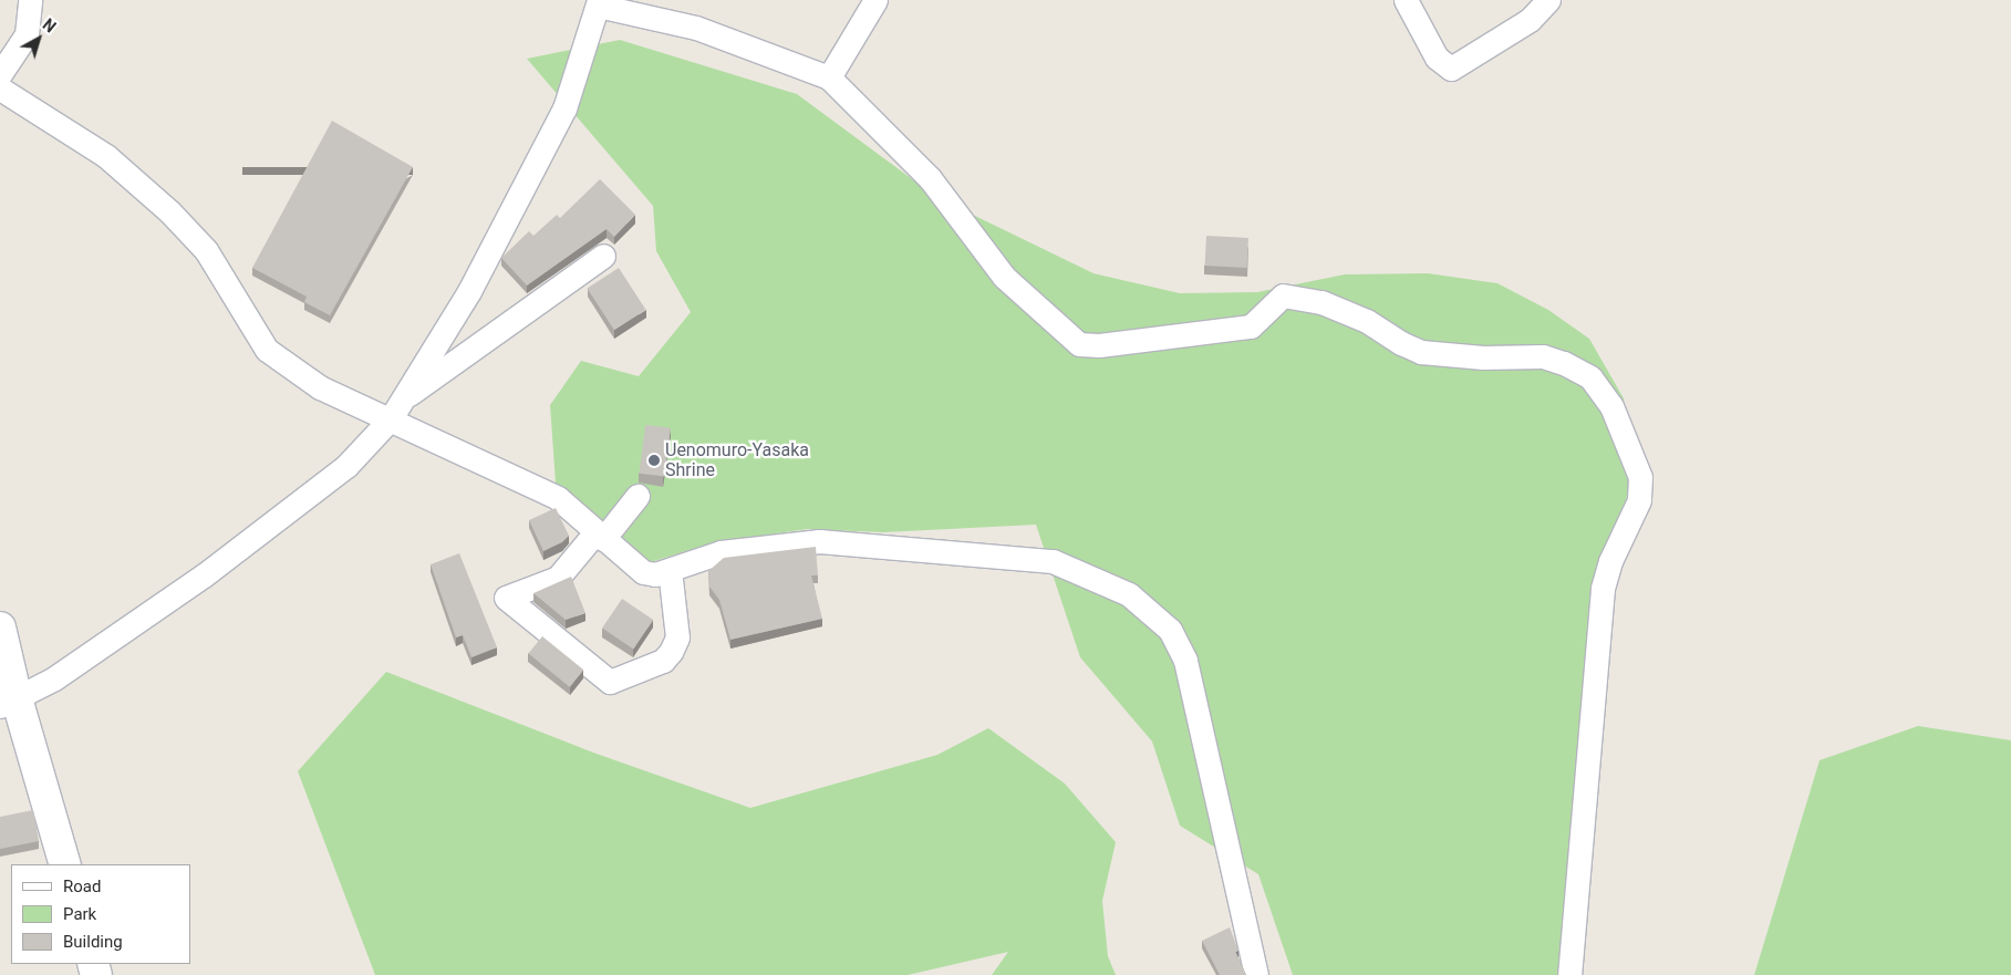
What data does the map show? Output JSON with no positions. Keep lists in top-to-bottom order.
{
  "places": ["Uenomuro-Yasaka Shrine"],
  "legend": ["Road", "Park", "Building"],
  "north": "top right"
}
